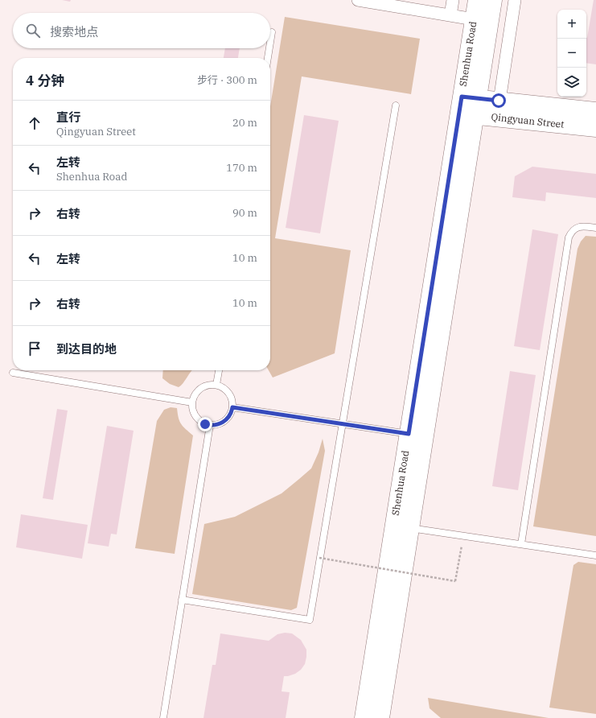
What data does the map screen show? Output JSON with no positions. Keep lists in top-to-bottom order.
{
  "streets": {
    "main road": ["Shenhua Road", "Qingyuan Street"]
  },
  "crossings": [
    ["Shenhua Road", "Qingyuan Street"]
  ],
  "page": {
    "map_buttons": ["+", "−"],
    "search": "搜索地点",
    "heading": ["4 分钟", "步行 · 300 m"],
    "list": [
      ["直行", "Qingyuan Street", "20 m"],
      ["左转", "Shenhua Road", "170 m"],
      ["右转", "90 m"],
      ["左转", "10 m"],
      ["右转", "10 m"],
      "到达目的地"
    ]
  }
}
